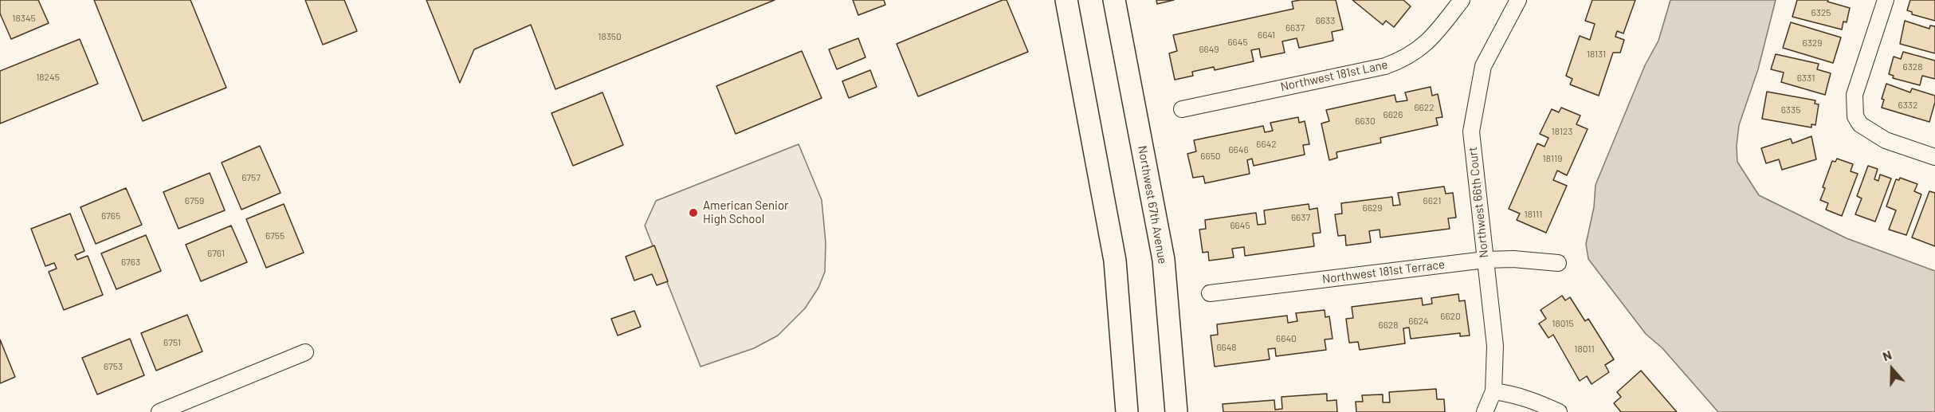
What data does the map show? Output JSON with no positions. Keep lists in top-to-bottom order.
{
  "streets": {
    "main road": ["Northwest 67th Avenue"],
    "street": ["Northwest 181st Lane", "Northwest 66th Court", "Northwest 181st Terrace"]
  },
  "crossings": [
    ["Northwest 66th Court", "Northwest 181st Terrace"]
  ],
  "places": ["American Senior High School"],
  "house_numbers": [
    "6325",
    "18345",
    "6633",
    "6637",
    "6641",
    "18350",
    "6645",
    "6329",
    "6649",
    "18131",
    "6328",
    "18245",
    "6331",
    "6332",
    "6622",
    "6335",
    "6626",
    "6630",
    "18123",
    "6642",
    "6646",
    "6650",
    "18119",
    "6757",
    "6759",
    "6621",
    "6629",
    "18111",
    "6765",
    "6637",
    "6645",
    "6755",
    "6761",
    "6763",
    "6620",
    "6624",
    "18015",
    "6628",
    "6640",
    "6751",
    "6648",
    "18011",
    "6753"
  ],
  "north": "top"
}
